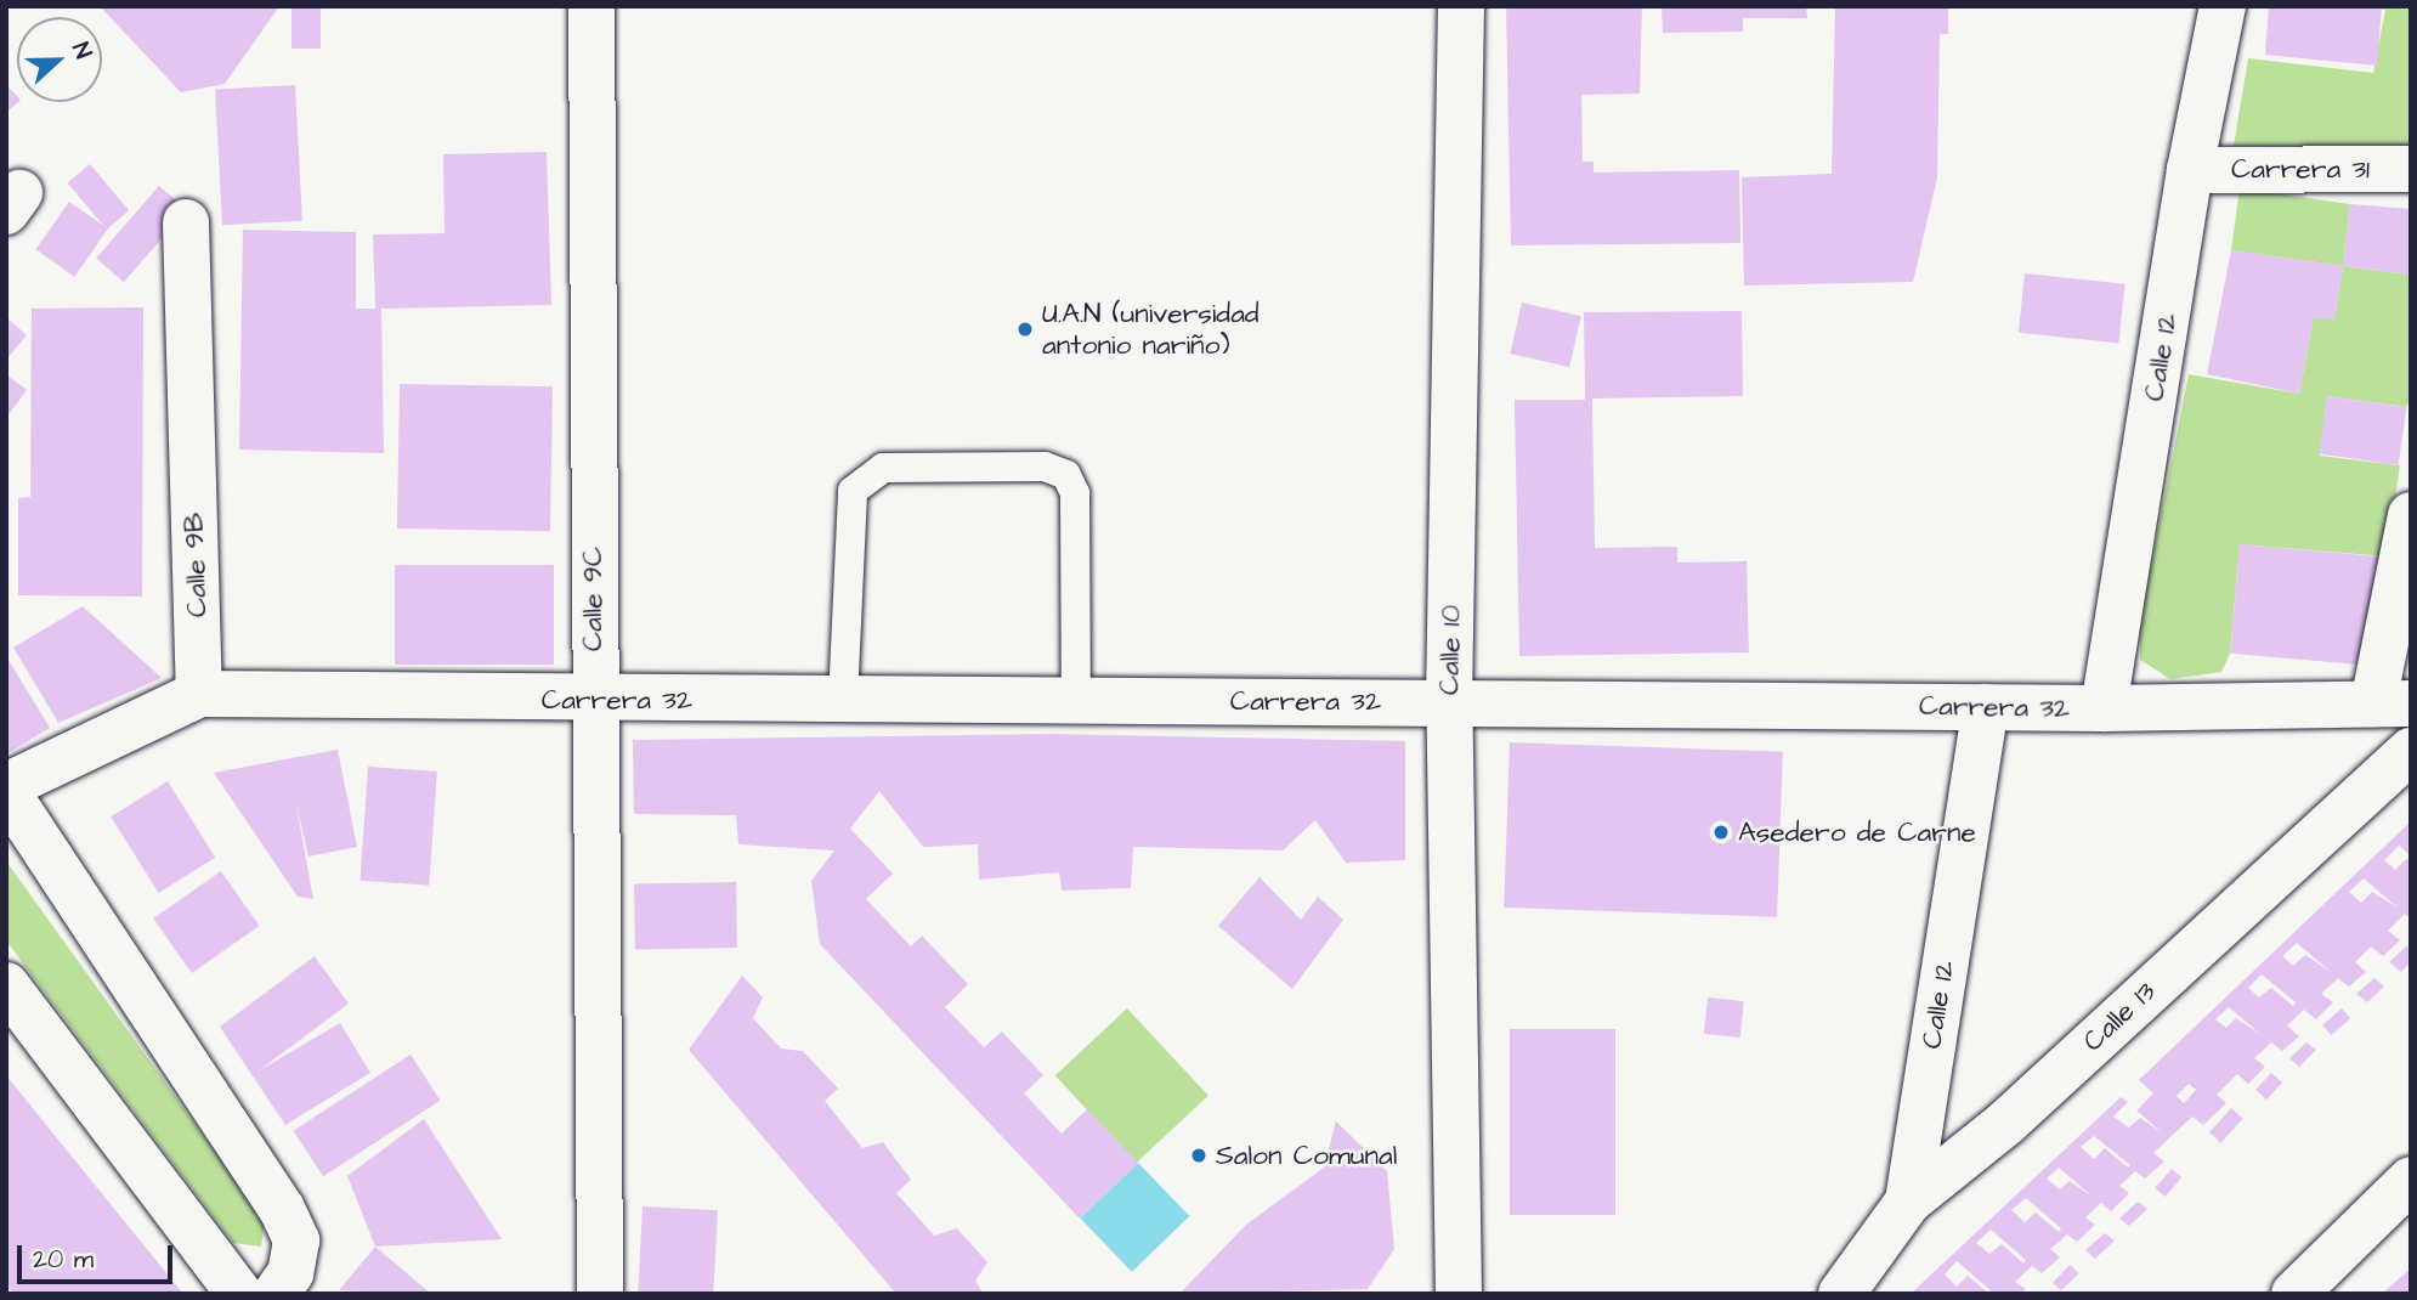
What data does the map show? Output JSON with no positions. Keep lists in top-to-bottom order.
{
  "streets": {
    "street": [
      "Carrera 31",
      "Calle 12",
      "Calle 9B",
      "Calle 9C",
      "Calle 10",
      "Carrera 32",
      "Calle 13"
    ]
  },
  "crossings": [
    ["Carrera 31", "Calle 12"],
    ["Calle 12", "Carrera 32"],
    ["Calle 12", "Calle 13"],
    ["Calle 9B", "Carrera 32"],
    ["Calle 9C", "Carrera 32"],
    ["Calle 10", "Carrera 32"]
  ],
  "places": ["U.A.N (universidad antonio nariño)", "Asedero de Carne", "Salon Comunal"],
  "scale_bar": "20 m",
  "north": "right"
}
